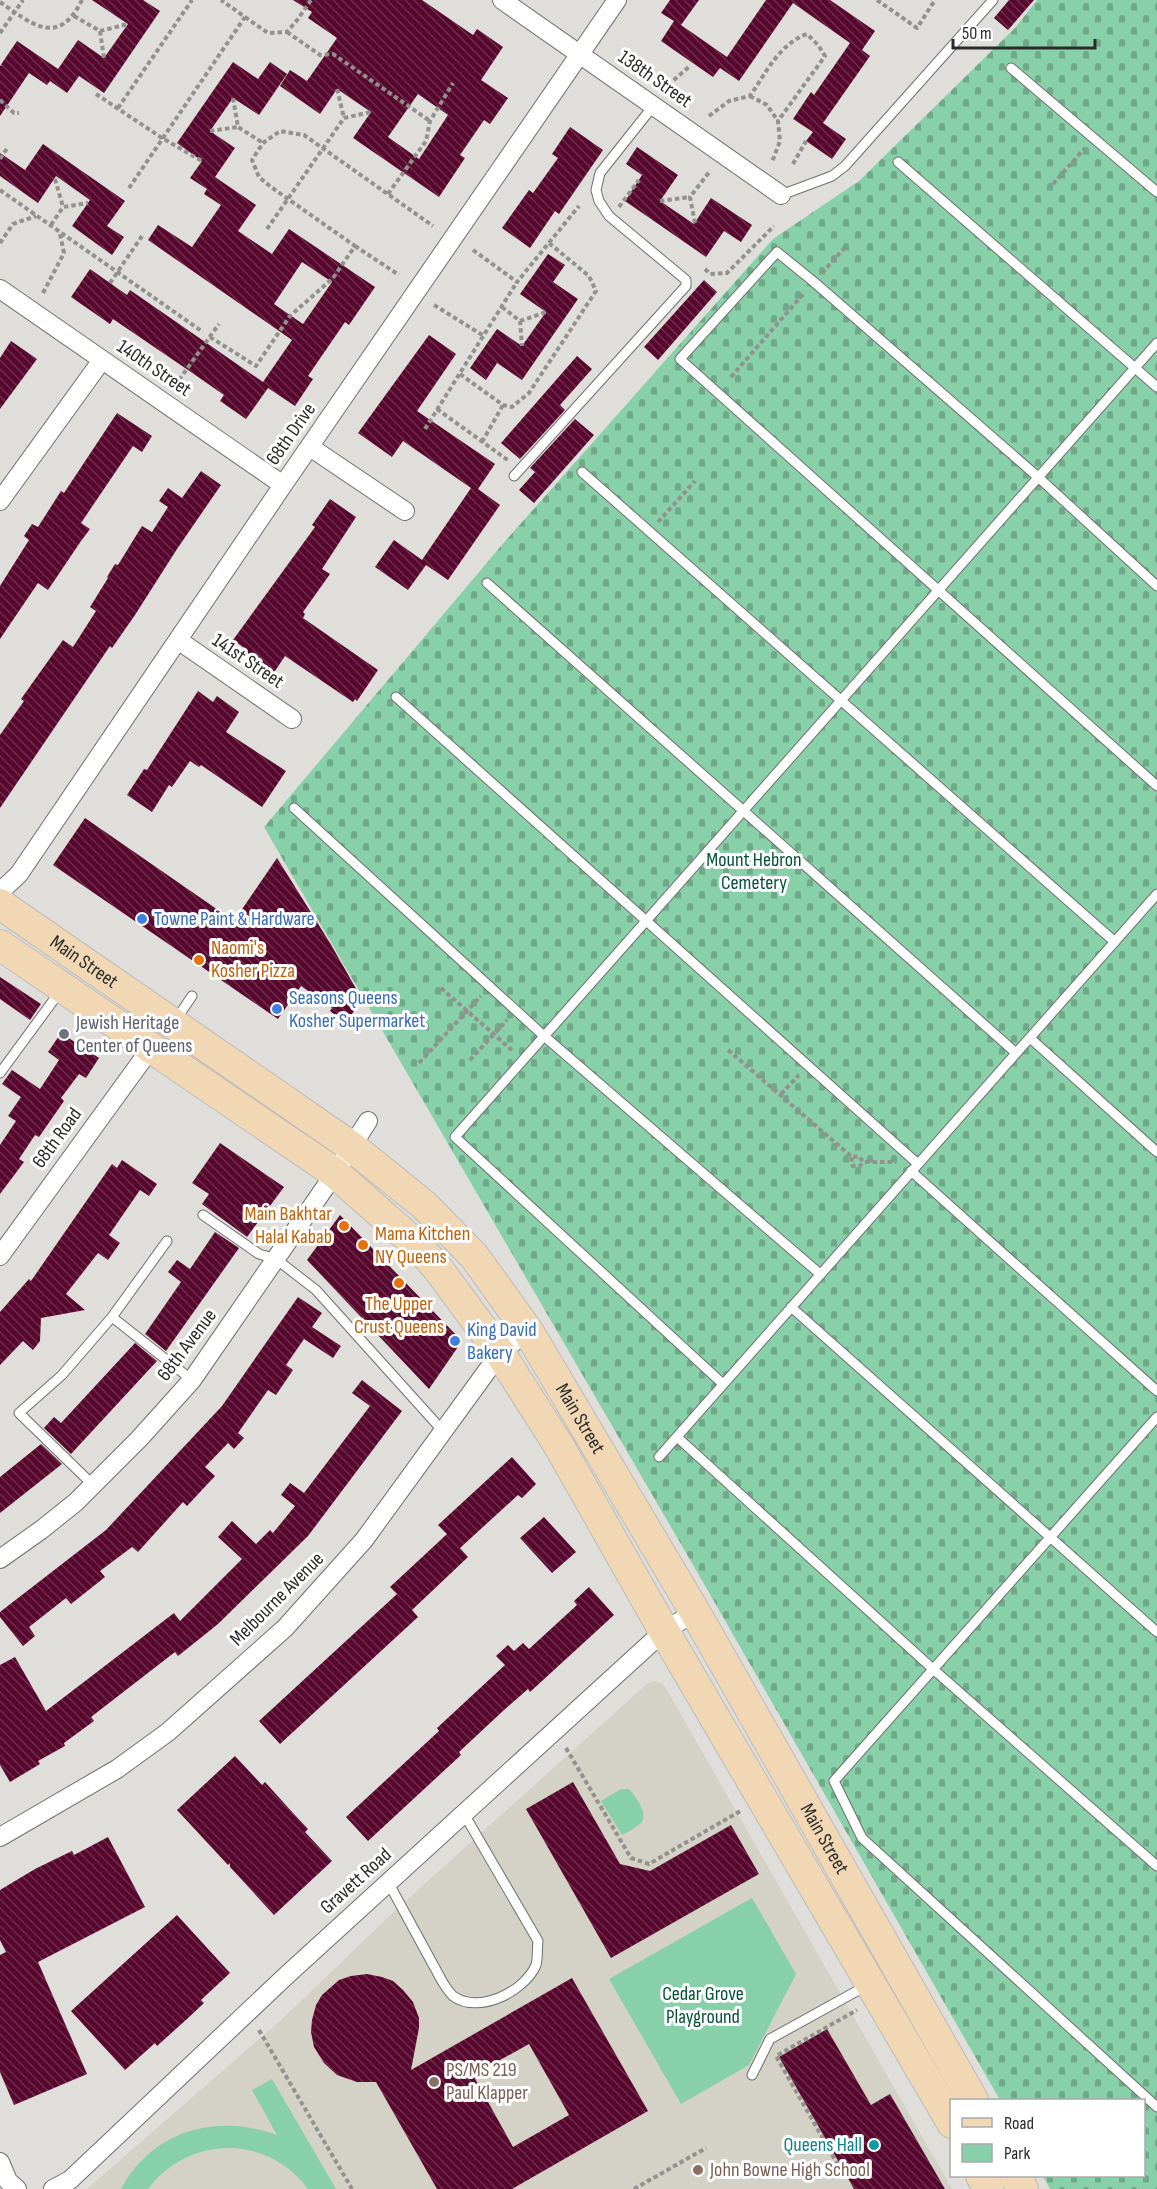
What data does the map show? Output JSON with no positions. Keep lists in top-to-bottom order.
{
  "streets": {
    "main road": ["Main Street"],
    "street": [
      "138th Street",
      "140th Street",
      "68th Drive",
      "141st Street",
      "68th Road",
      "68th Avenue",
      "Melbourne Avenue",
      "Gravett Road"
    ]
  },
  "crossings": [
    ["138th Street", "68th Drive"],
    ["140th Street", "68th Drive"],
    ["68th Drive", "141st Street"],
    ["Main Street", "68th Road"],
    ["Main Street", "68th Avenue"],
    ["Main Street", "Melbourne Avenue"],
    ["Main Street", "Gravett Road"]
  ],
  "parks": ["Mount Hebron Cemetery", "Cedar Grove Playground"],
  "places": [
    "Towne Paint & Hardware",
    "Naomi's Kosher Pizza",
    "Seasons Queens Kosher Supermarket",
    "Jewish Heritage Center of Queens",
    "Main Bakhtar Halal Kabab",
    "Mama Kitchen NY Queens",
    "The Upper Crust Queens",
    "King David Bakery",
    "PS/MS 219 Paul Klapper",
    "Queens Hall",
    "John Bowne High School"
  ],
  "legend": ["Road", "Park"],
  "scale_bar": "50 m"
}
